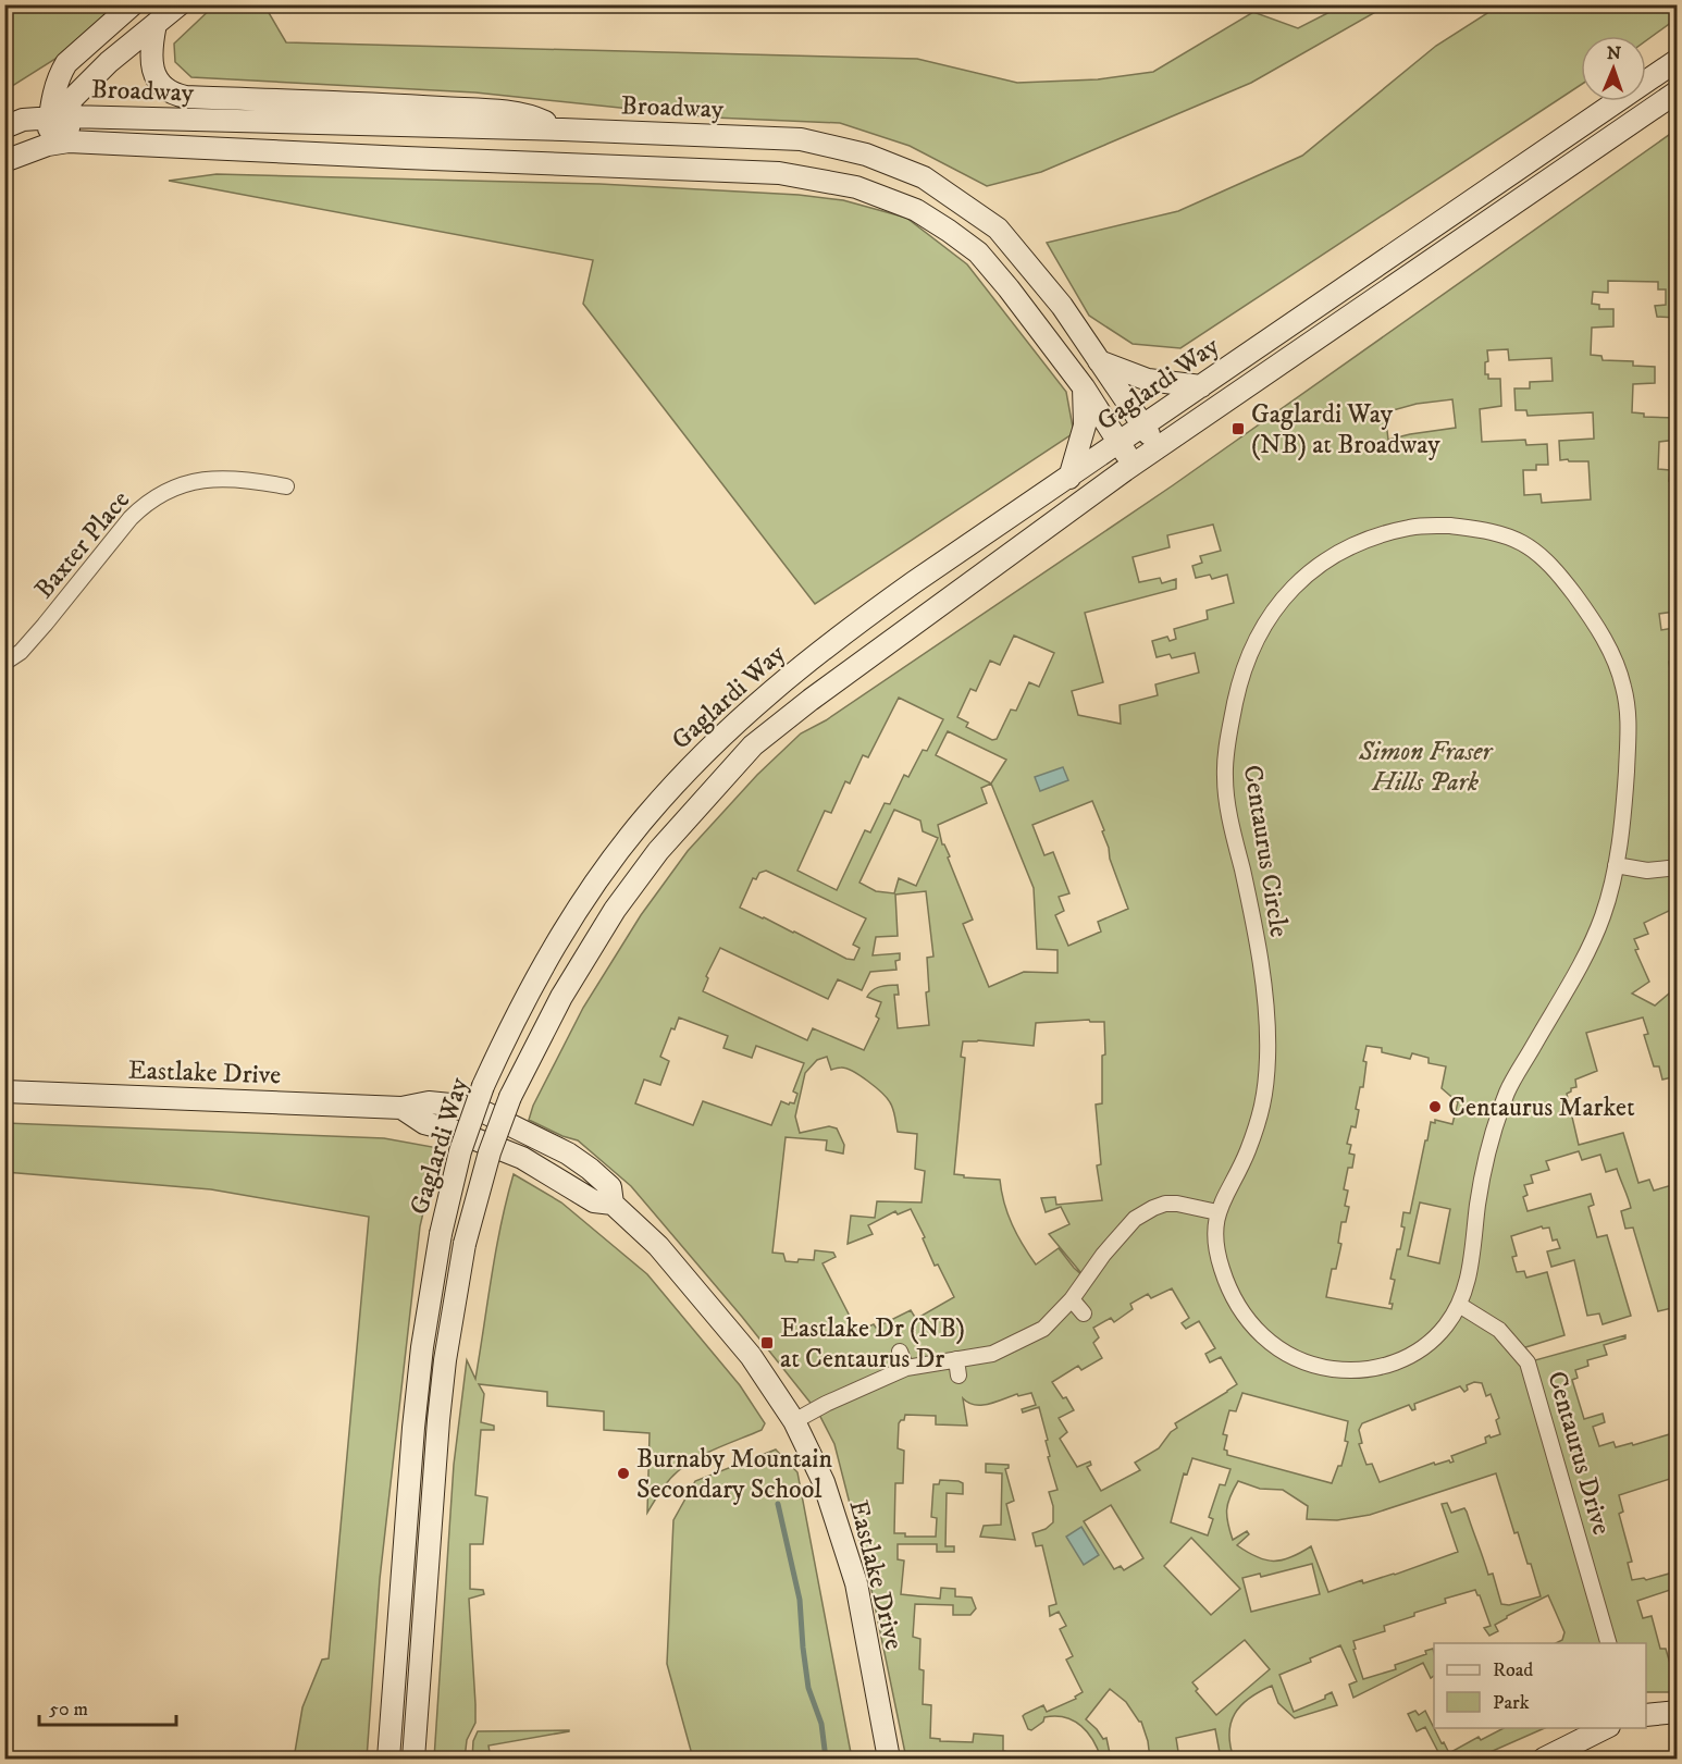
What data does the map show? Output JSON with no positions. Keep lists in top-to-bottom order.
{
  "streets": {
    "street": [
      "Broadway",
      "Gaglardi Way",
      "Baxter Place",
      "Centaurus Circle",
      "Eastlake Drive",
      "Centaurus Drive"
    ]
  },
  "crossings": [
    ["Broadway", "Gaglardi Way"],
    ["Centaurus Circle", "Centaurus Drive"]
  ],
  "parks": ["Simon Fraser Hills Park"],
  "places": {
    "transit": ["Gaglardi Way (NB) at Broadway", "Eastlake Dr (NB) at Centaurus Dr"],
    "other": ["Centaurus Market", "Burnaby Mountain Secondary School"]
  },
  "legend": ["Road", "Park"],
  "scale_bar": "50 m",
  "north": "top"
}
